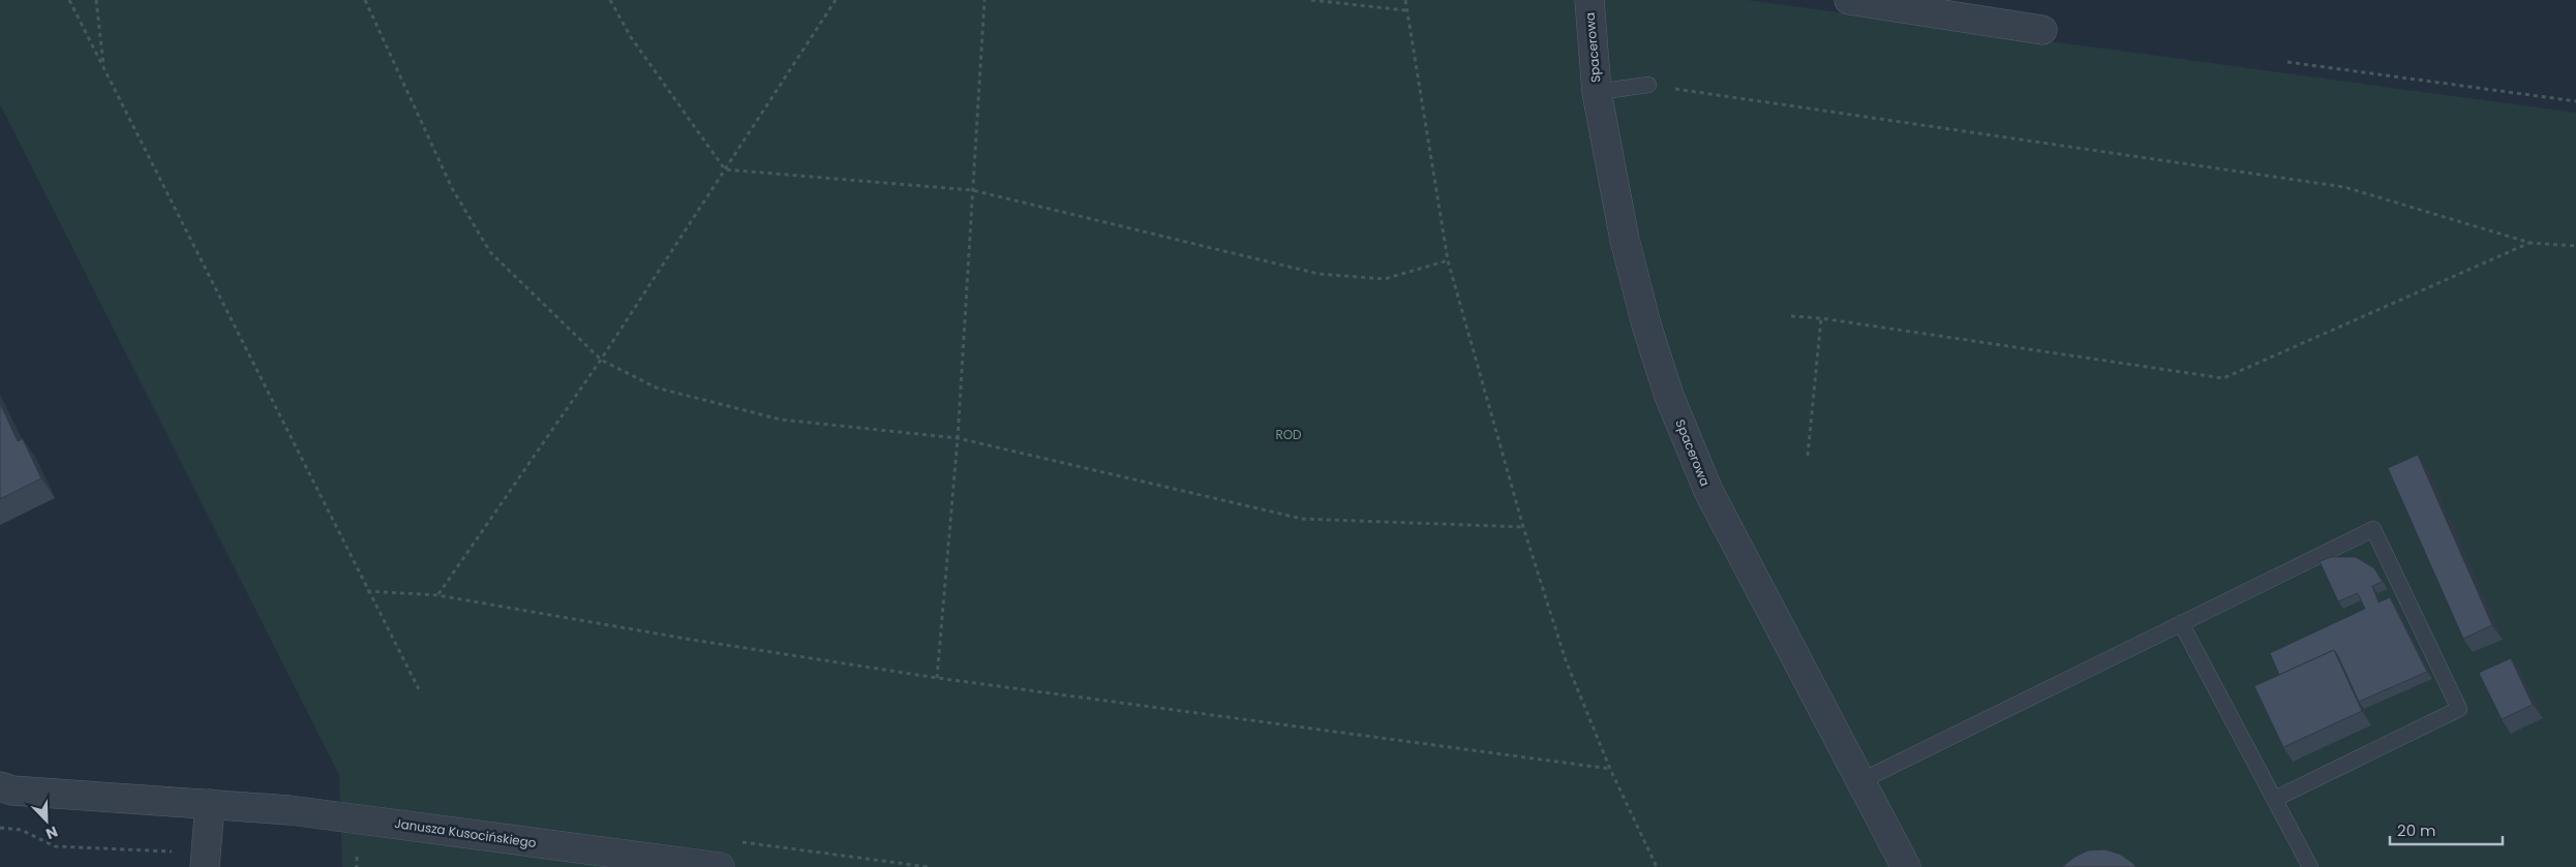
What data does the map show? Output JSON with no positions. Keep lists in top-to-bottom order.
{
  "streets": {
    "street": ["Spacerowa", "Janusza Kusocińskiego"]
  },
  "parks": ["ROD"],
  "scale_bar": "20 m",
  "north": "bottom right"
}
